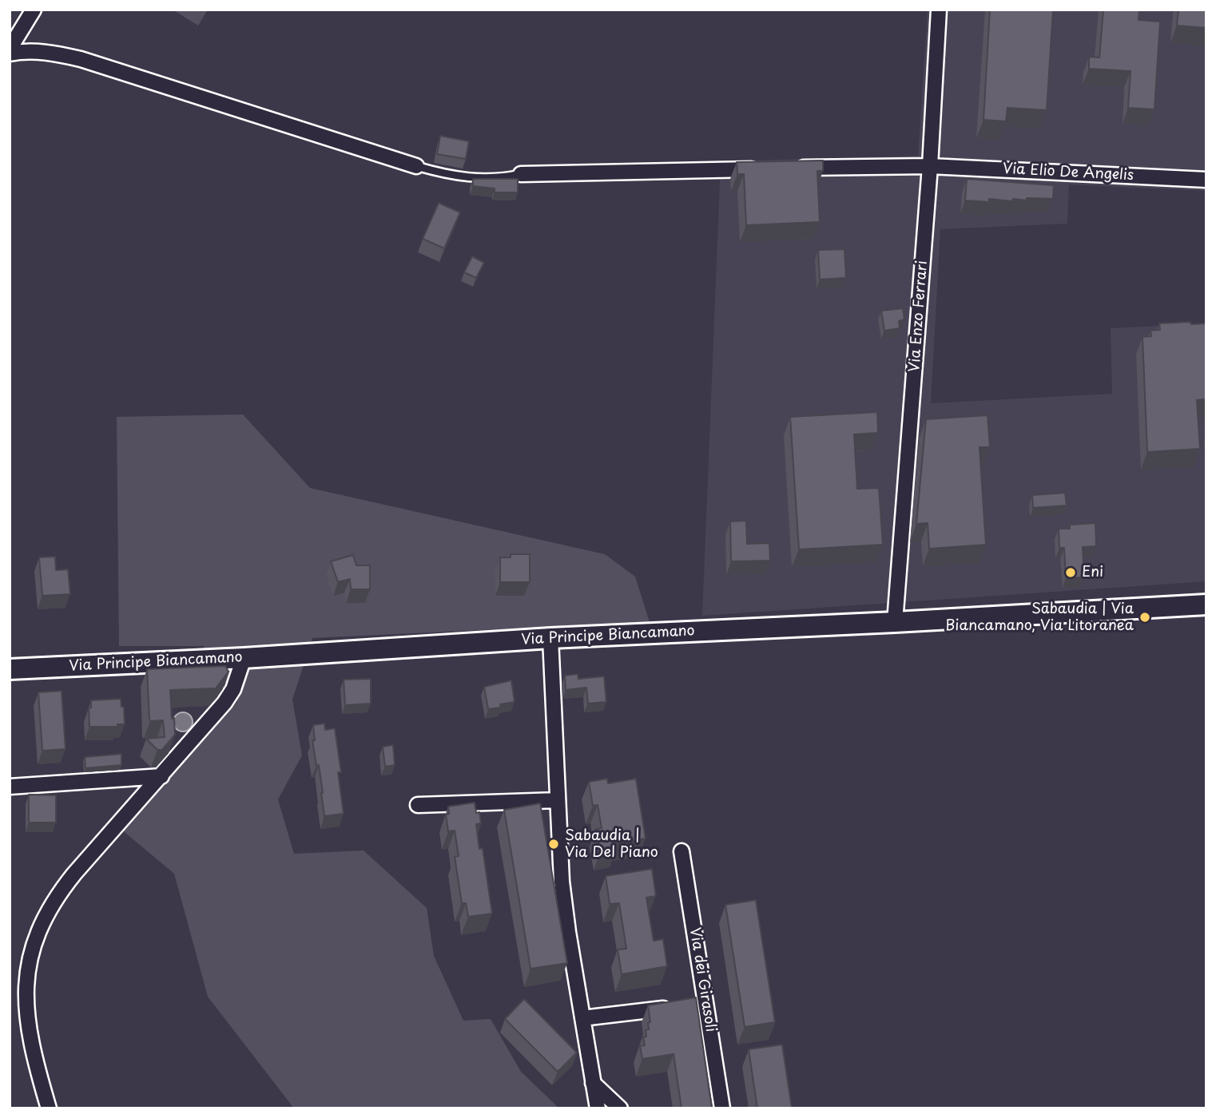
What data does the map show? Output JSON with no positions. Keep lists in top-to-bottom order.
{
  "streets": {
    "street": [
      "Via Elio De Angelis",
      "Via Enzo Ferrari",
      "Via Principe Biancamano",
      "Via dei Girasoli"
    ]
  },
  "crossings": [
    ["Via Elio De Angelis", "Via Enzo Ferrari"],
    ["Via Enzo Ferrari", "Via Principe Biancamano"]
  ],
  "places": ["Eni", "Sabaudia | Via Biancamano, Via Litoranea", "Sabaudia | Via Del Piano"]
}
